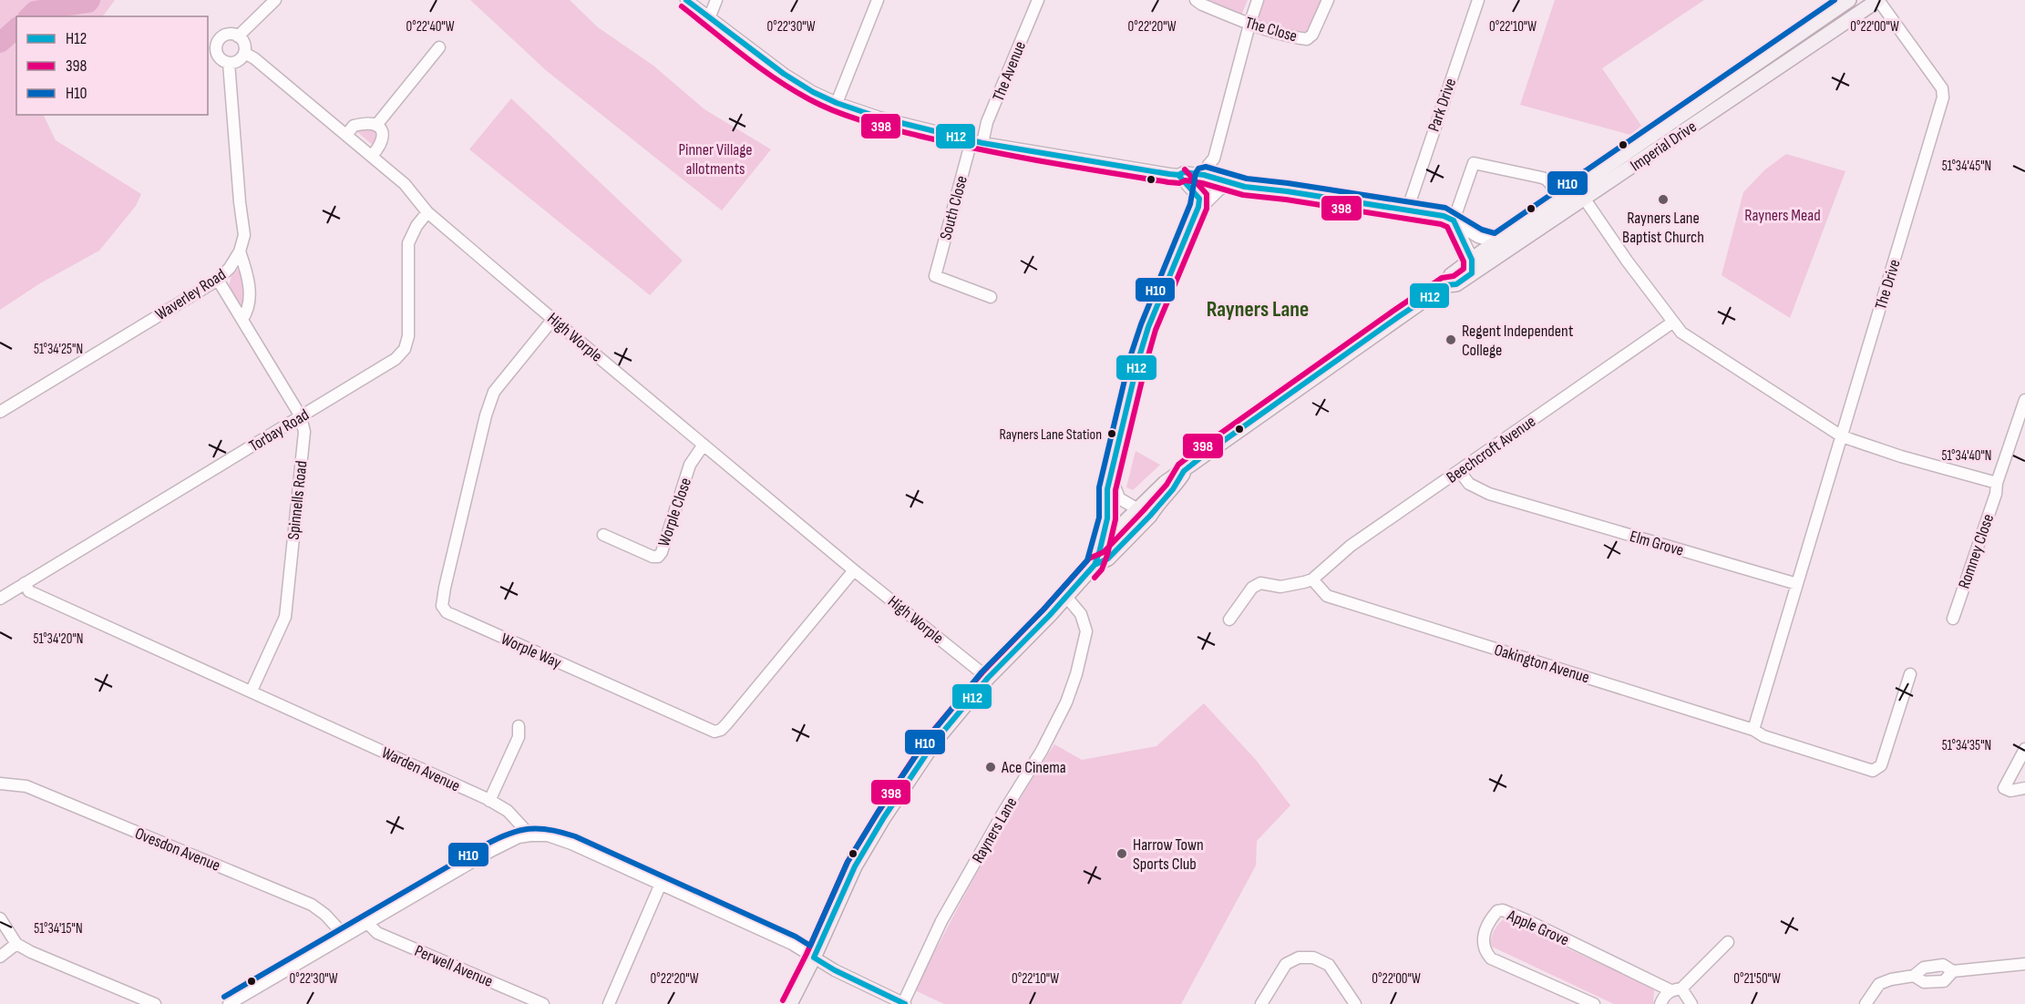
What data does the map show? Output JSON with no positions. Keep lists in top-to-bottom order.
{
  "streets": {
    "main road": ["Imperial Drive"],
    "street": [
      "The Close",
      "The Avenue",
      "Park Drive",
      "South Close",
      "The Drive",
      "Waverley Road",
      "High Worple",
      "Torbay Road",
      "Beechcroft Avenue",
      "Spinnells Road",
      "Worple Close",
      "Elm Grove",
      "Romney Close",
      "Worple Way",
      "Oakington Avenue",
      "Warden Avenue",
      "Rayners Lane",
      "Ovesdon Avenue",
      "Apple Grove",
      "Perwell Avenue"
    ]
  },
  "crossings": [
    ["The Avenue", "South Close"],
    ["Imperial Drive", "The Drive"],
    ["The Drive", "Elm Grove"],
    ["The Drive", "Oakington Avenue"],
    ["Waverley Road", "High Worple"],
    ["Waverley Road", "Spinnells Road"],
    ["High Worple", "Torbay Road"],
    ["High Worple", "Worple Close"],
    ["High Worple", "Worple Way"],
    ["Torbay Road", "Spinnells Road"],
    ["Torbay Road", "Warden Avenue"],
    ["Beechcroft Avenue", "Elm Grove"],
    ["Beechcroft Avenue", "Oakington Avenue"],
    ["Spinnells Road", "Warden Avenue"]
  ],
  "districts": ["Rayners Lane"],
  "parks": ["Pinner Village allotments", "Rayners Mead"],
  "places": [
    "Rayners Lane Baptist Church",
    "Regent Independent College",
    "Rayners Lane Station",
    "Ace Cinema",
    "Harrow Town Sports Club"
  ],
  "lines": ["transit line H12", "transit line H10", "transit line 398"],
  "legend": ["H12", "398", "H10"],
  "coordinates": [
    "0°22'40\"W",
    "0°22'30\"W",
    "0°22'20\"W",
    "0°22'10\"W",
    "0°22'00\"W",
    "51°34'45\"N",
    "51°34'25\"N",
    "51°34'40\"N",
    "51°34'20\"N",
    "51°34'35\"N",
    "51°34'15\"N",
    "0°21'50\"W"
  ]
}
